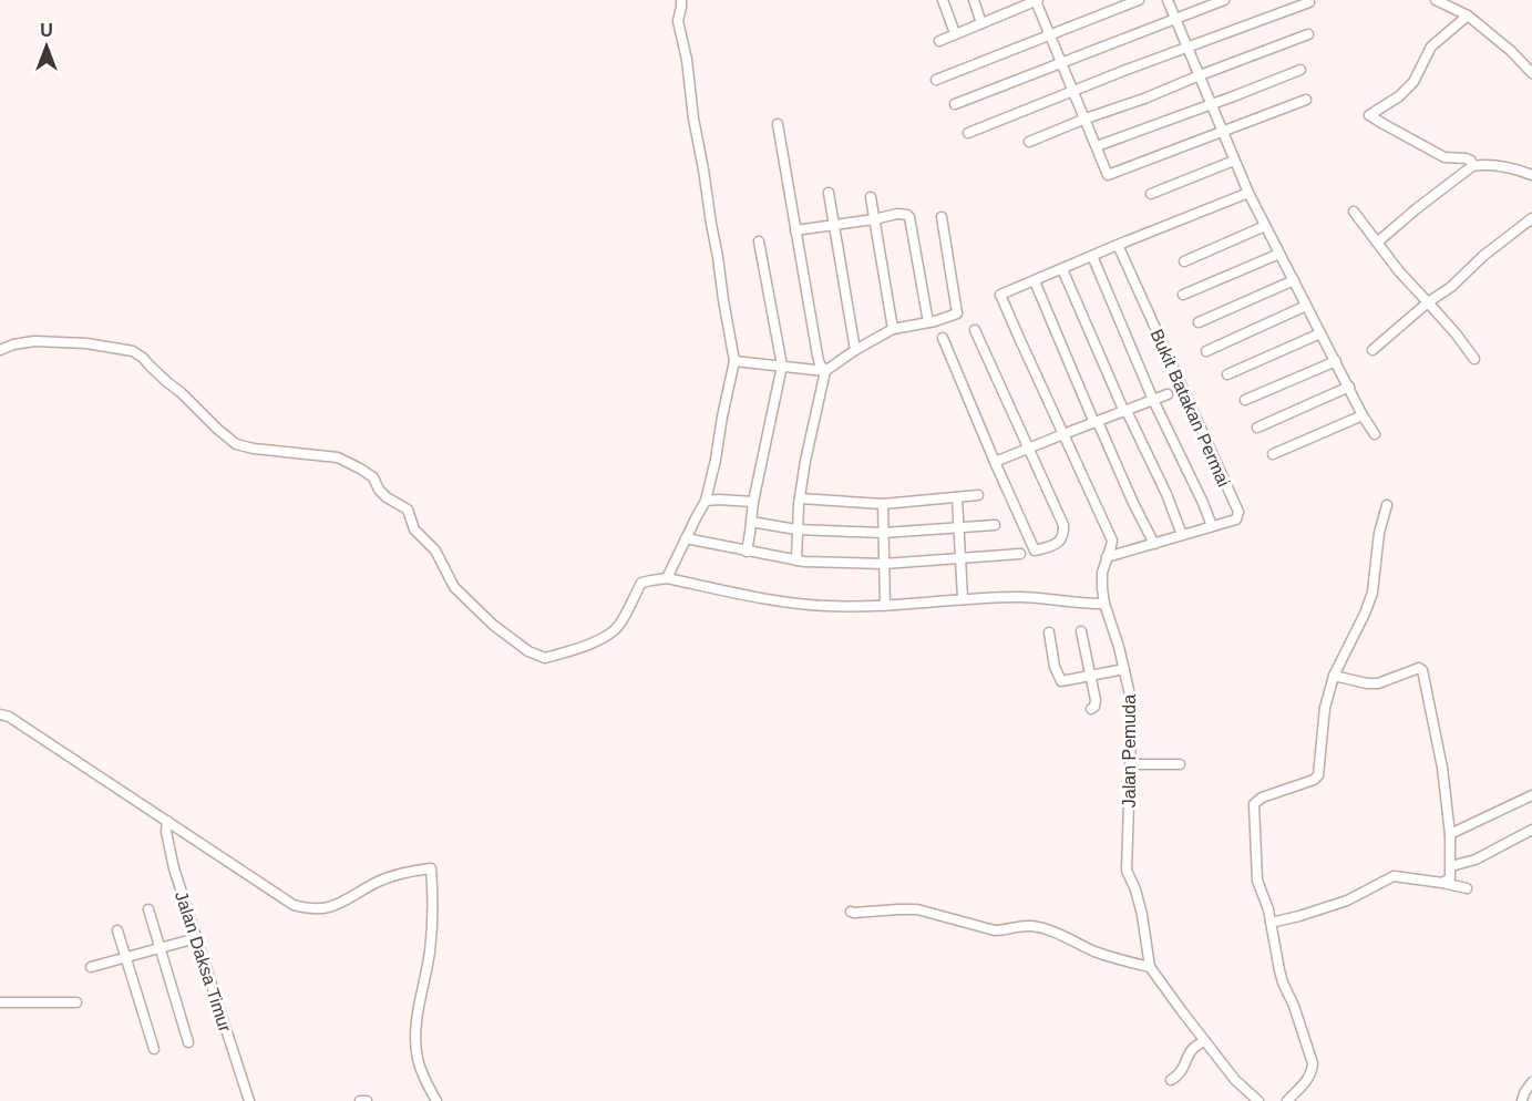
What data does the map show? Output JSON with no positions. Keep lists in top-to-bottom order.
{
  "streets": {
    "street": ["Bukit Batakan Permai", "Jalan Pemuda", "Jalan Daksa Timur"]
  },
  "north": "top"
}
